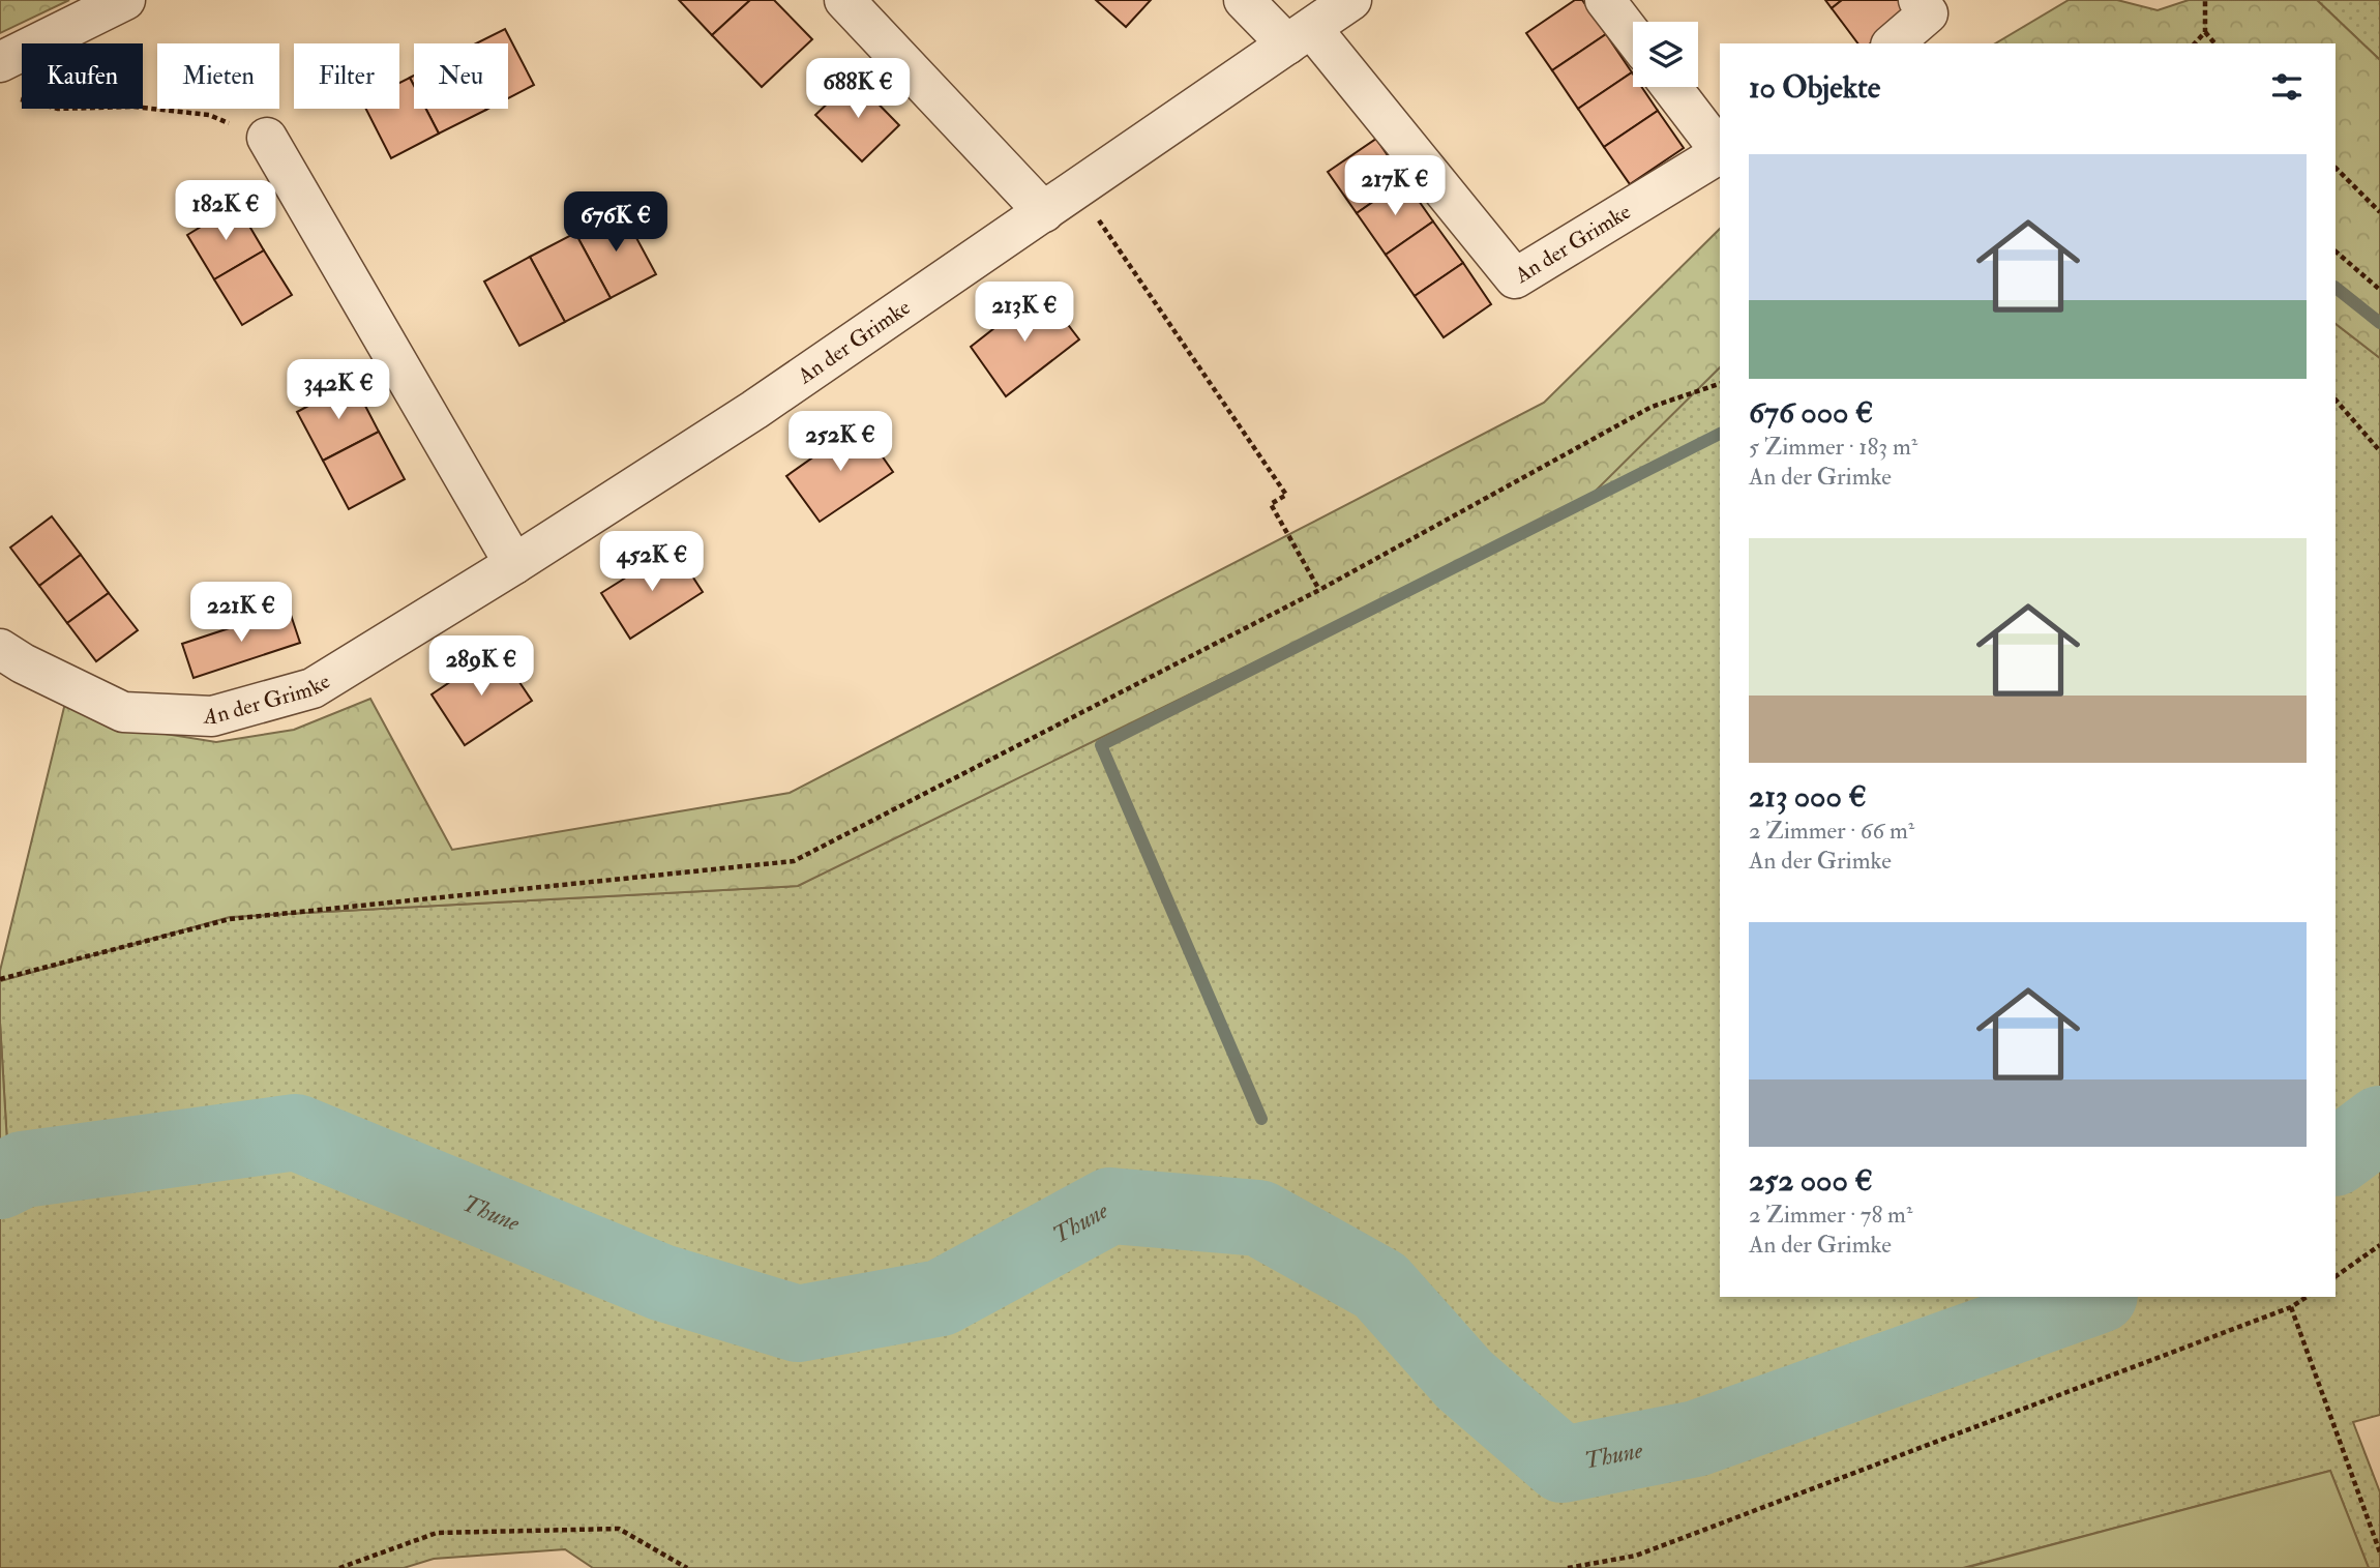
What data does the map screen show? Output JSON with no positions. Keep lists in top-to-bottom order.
{
  "streets": {
    "street": ["An der Grimke"]
  },
  "water": ["Thune"],
  "page": {
    "chip": [
      "Kaufen",
      "Mieten",
      "Filter",
      "Neu"
    ],
    "heading": "10 Objekte",
    "price": [
      "688K €",
      "217K €",
      "182K €",
      "676K €",
      "213K €",
      "342K €",
      "252K €",
      "452K €",
      "221K €",
      "289K €"
    ],
    "list": [
      {
        "name": "676 000 €",
        "note": "5 Zimmer · 183 m² · An der Grimke"
      },
      {
        "name": "213 000 €",
        "note": "2 Zimmer · 66 m² · An der Grimke"
      },
      {
        "name": "252 000 €",
        "note": "2 Zimmer · 78 m² · An der Grimke"
      }
    ]
  }
}
